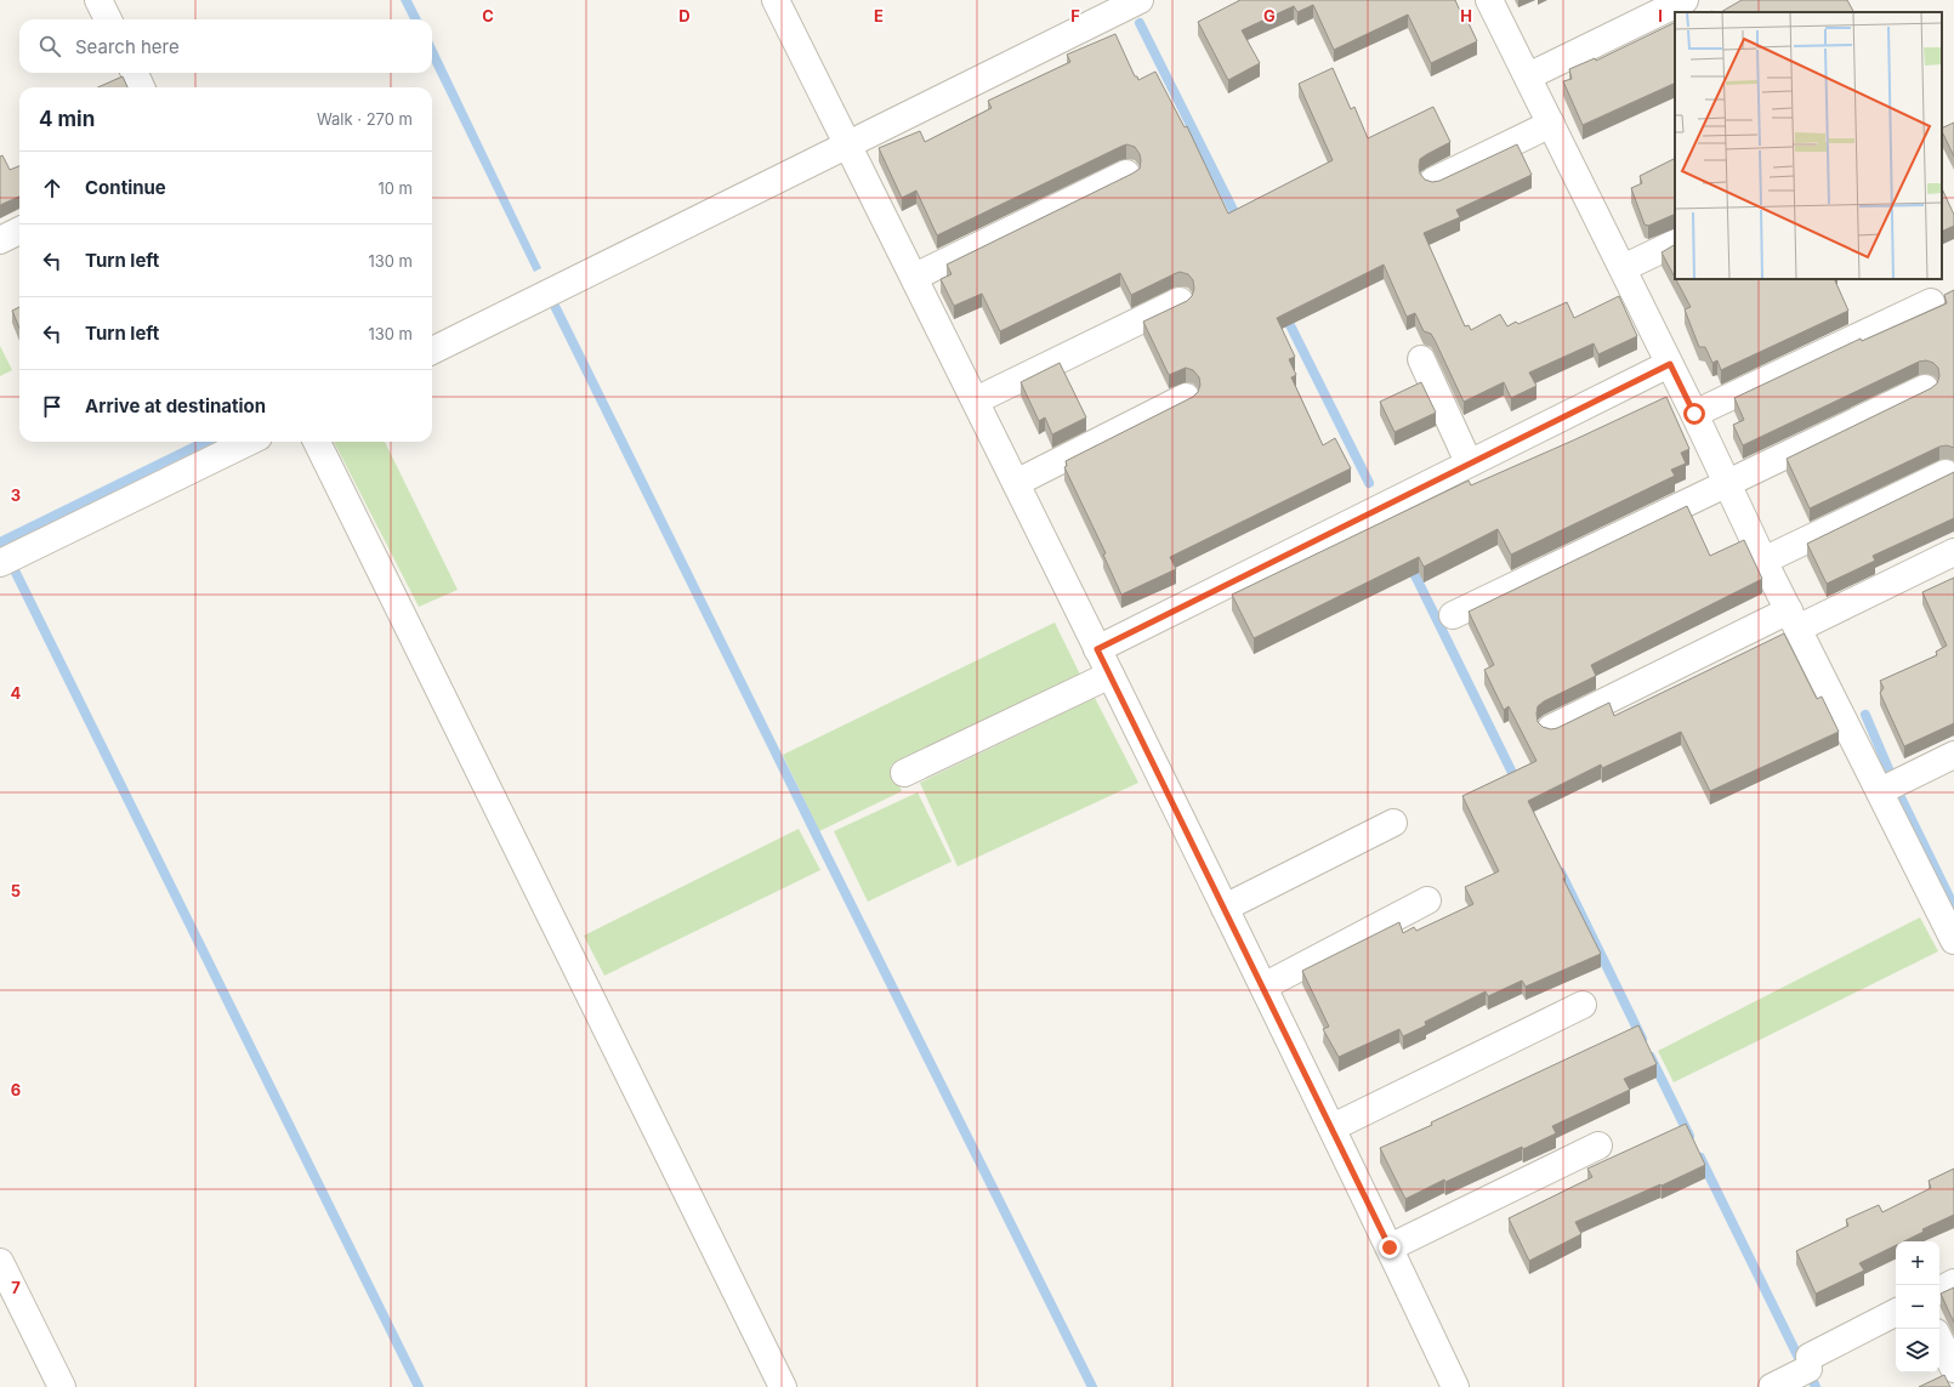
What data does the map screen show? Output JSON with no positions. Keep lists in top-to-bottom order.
{
  "page": {
    "search": "Search here",
    "heading": ["4 min", "Walk · 270 m"],
    "list": [
      ["Continue", "10 m"],
      ["Turn left", "130 m"],
      ["Turn left", "130 m"],
      "Arrive at destination"
    ],
    "map_buttons": ["+", "−"]
  },
  "grid": {
    "columns": [
      "C",
      "D",
      "E",
      "F",
      "G",
      "H",
      "I"
    ],
    "rows": [
      "3",
      "4",
      "5",
      "6",
      "7"
    ]
  }
}
